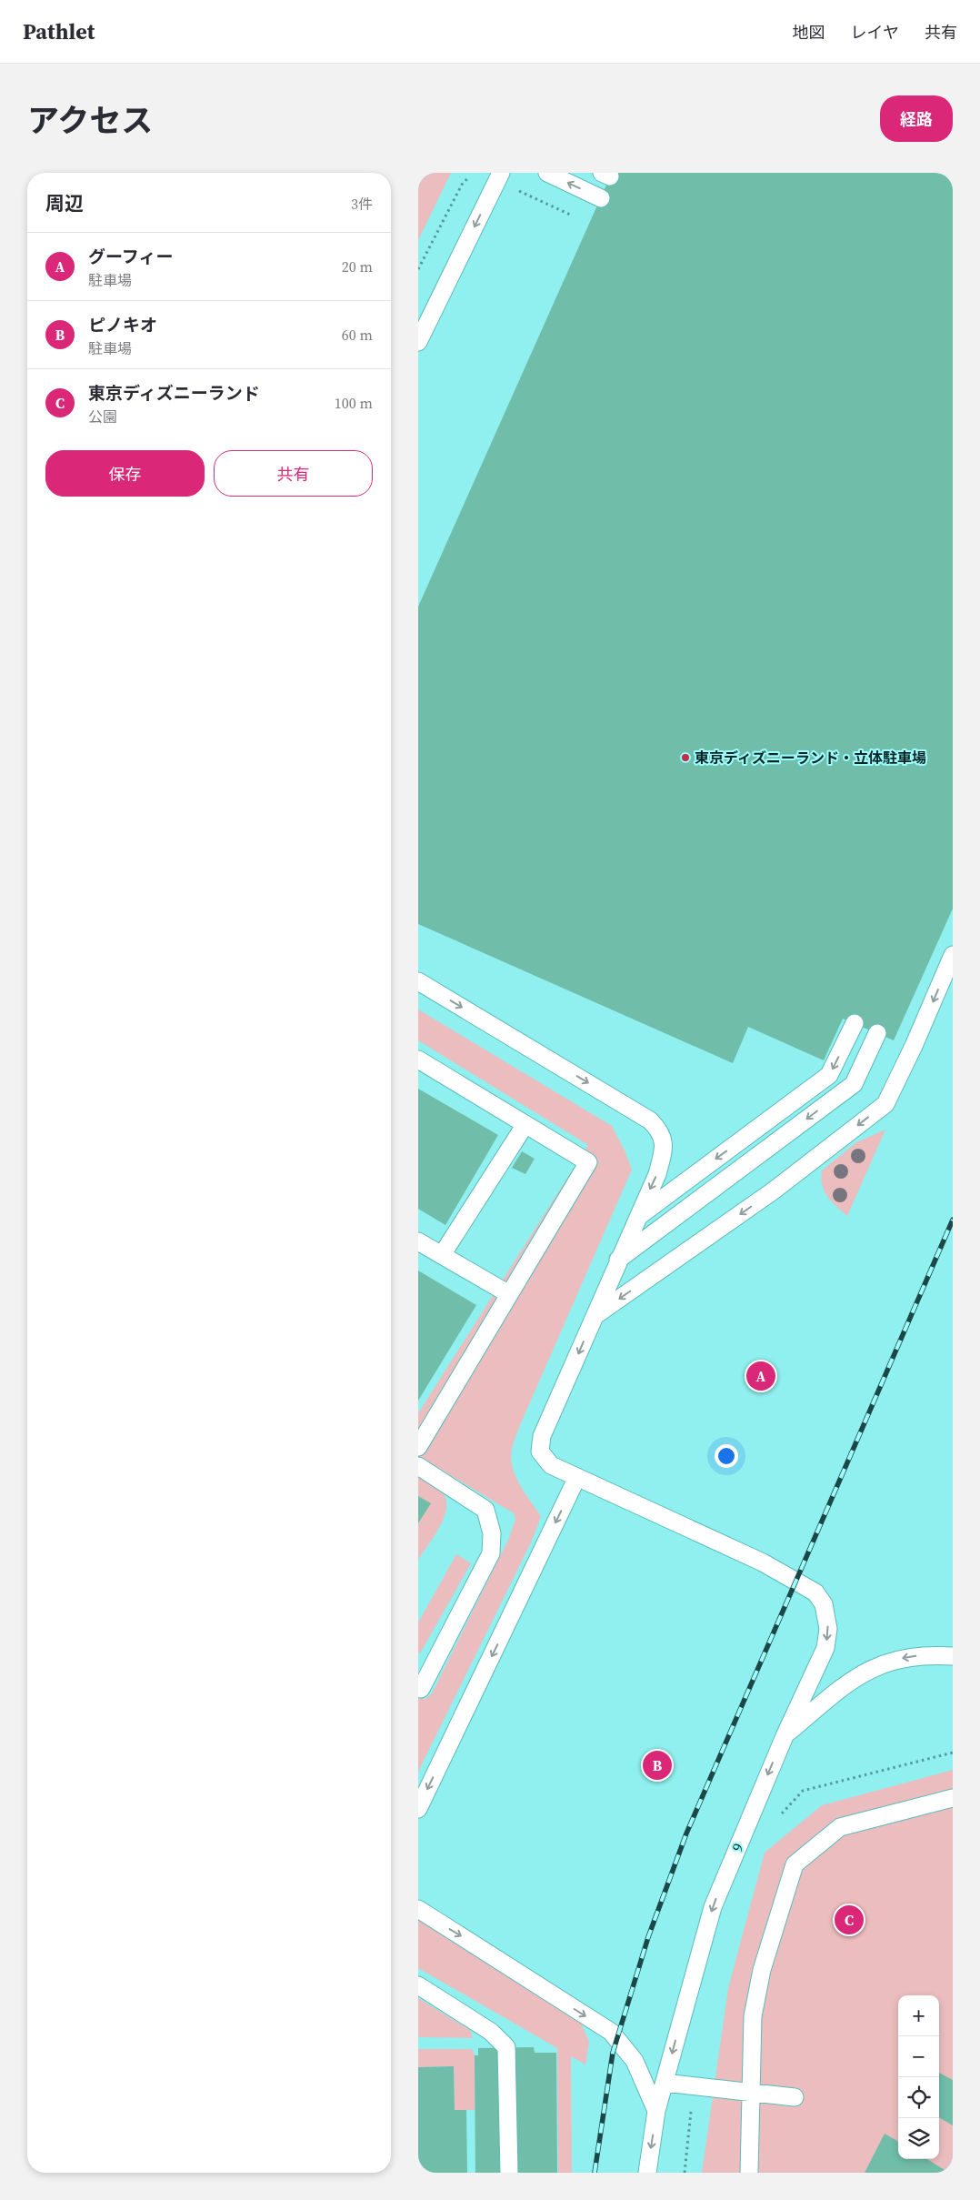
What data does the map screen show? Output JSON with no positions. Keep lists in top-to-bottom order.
{
  "streets": {
    "lane": ["9"]
  },
  "places": ["東京ディズニーランド・立体駐車場"],
  "page": {
    "header": "Pathlet",
    "nav": ["地図", "レイヤ", "共有"],
    "title": "アクセス",
    "buttons": [
      "経路",
      ["保存", "共有"]
    ],
    "heading": ["周辺", "3件"],
    "list": [
      {
        "mark": "A",
        "name": "グーフィー",
        "note": "駐車場",
        "value": "20 m"
      },
      {
        "mark": "B",
        "name": "ピノキオ",
        "note": "駐車場",
        "value": "60 m"
      },
      {
        "mark": "C",
        "name": "東京ディズニーランド",
        "note": "公園",
        "value": "100 m"
      }
    ],
    "pins": ["A", "B", "C"],
    "map_buttons": ["+", "−"]
  }
}
